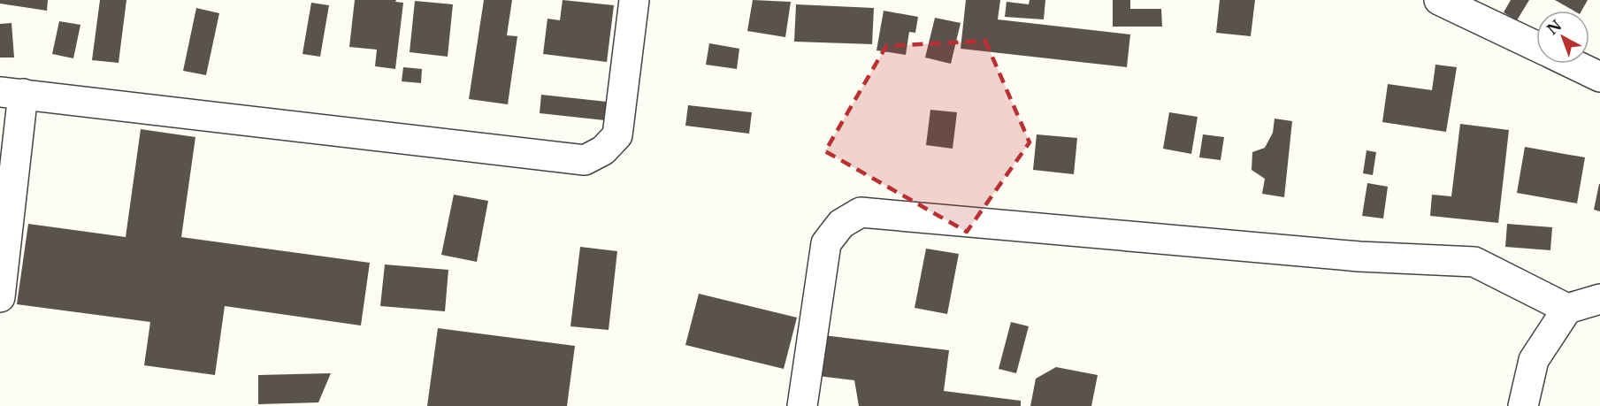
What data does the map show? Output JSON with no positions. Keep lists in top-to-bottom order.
{
  "north": "top left"
}
